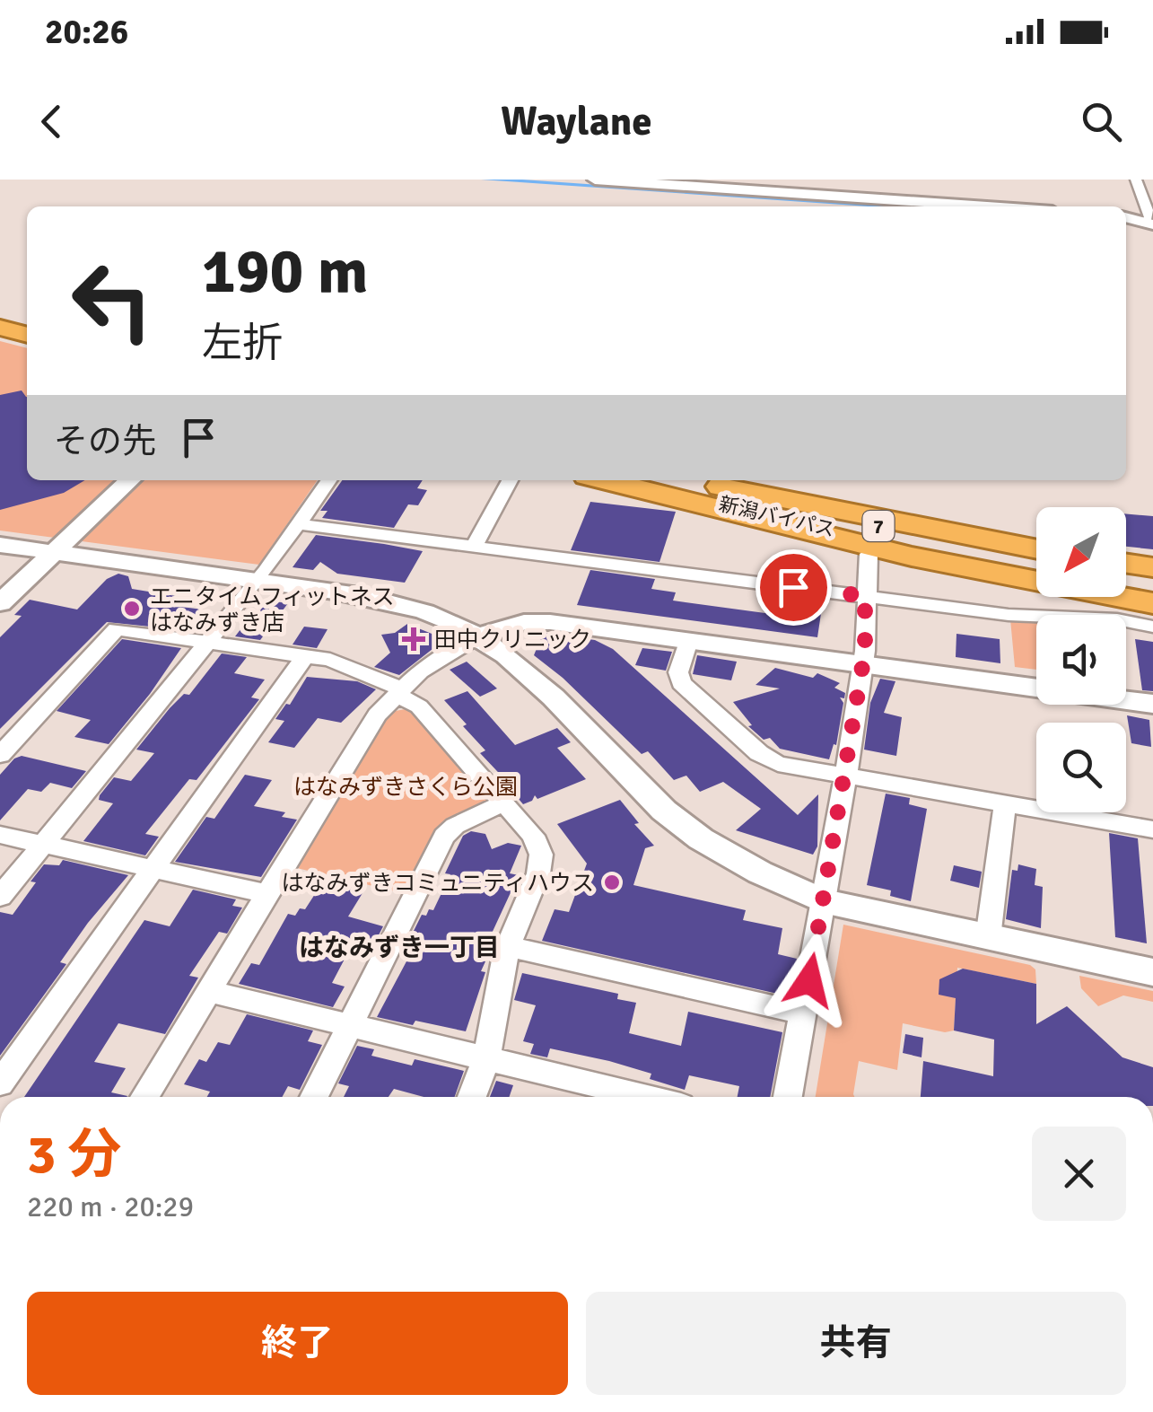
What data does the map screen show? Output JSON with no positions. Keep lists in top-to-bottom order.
{
  "streets": {
    "highway": ["新潟バイパス", "7"]
  },
  "districts": ["はなみずき一丁目"],
  "parks": ["はなみずきさくら公園"],
  "places": {
    "other": ["エニタイムフィットネス はなみずき店", "はなみずきコミュニティハウス"],
    "health": ["田中クリニック"]
  },
  "north": "bottom left",
  "page": {
    "status": "20:26",
    "header": "Waylane",
    "turn": ["190 m", "左折"],
    "then": "その先",
    "heading": ["3 分", "220 m · 20:29"],
    "buttons": ["終了", "共有"]
  }
}
